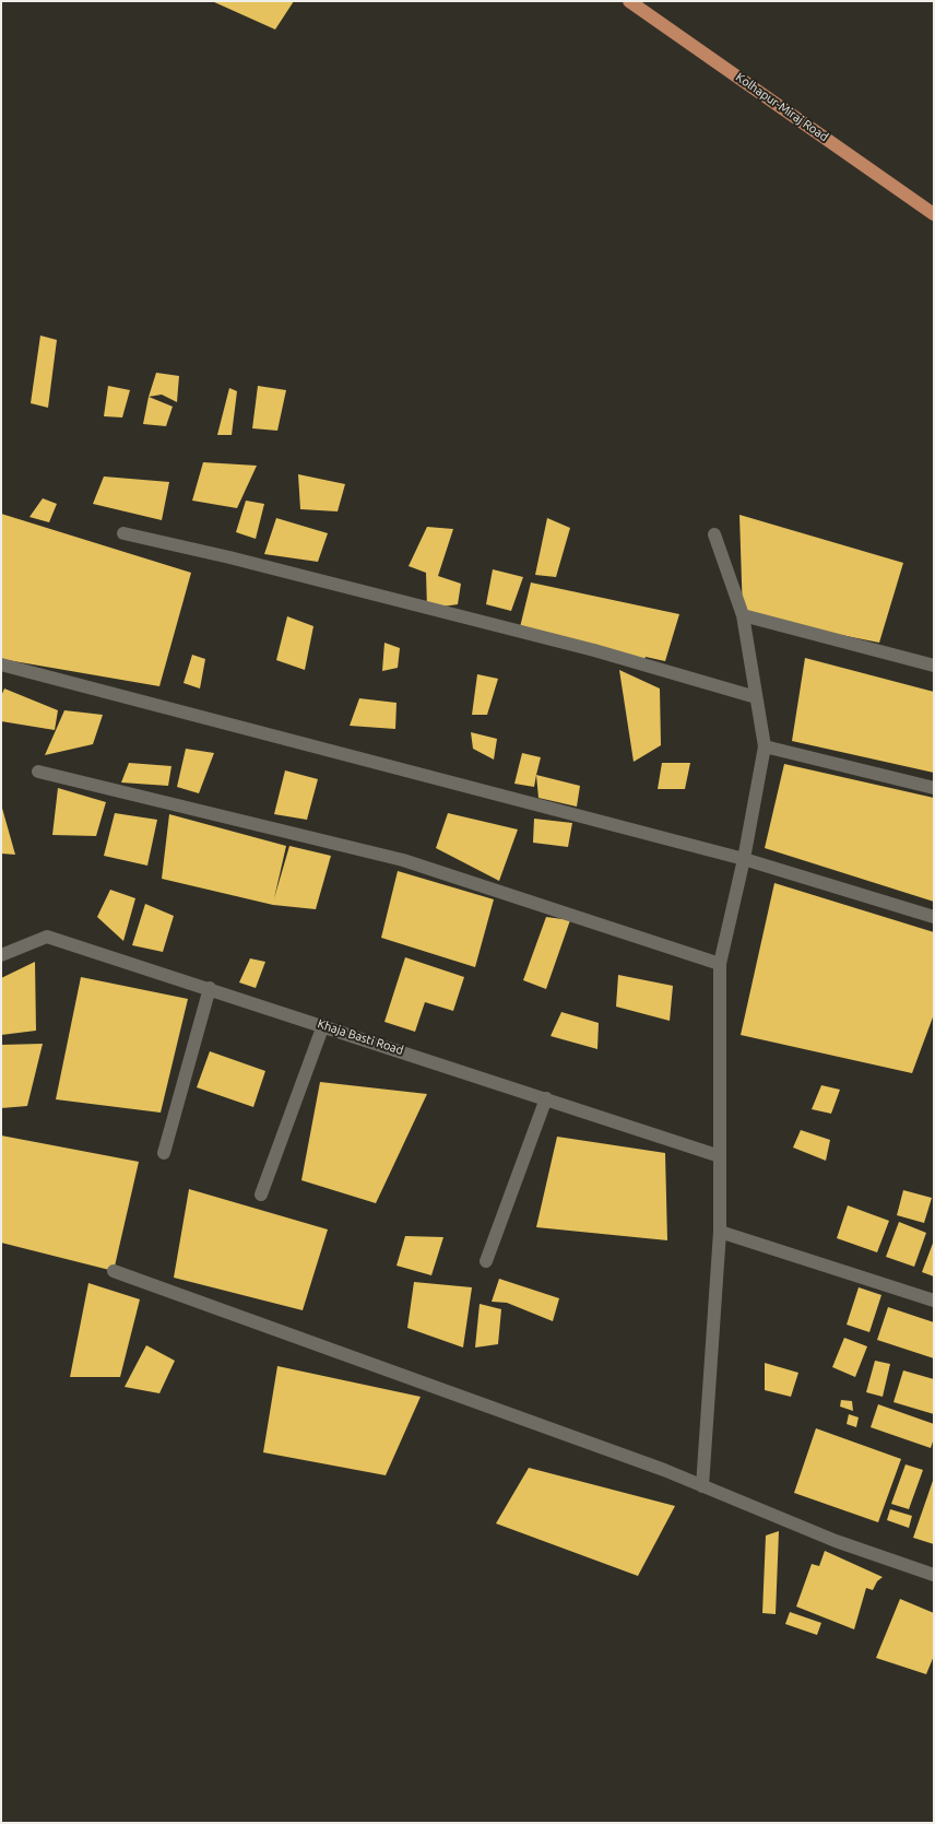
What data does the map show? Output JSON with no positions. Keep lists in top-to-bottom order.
{
  "streets": {
    "main road": ["Kolhapur-Miraj Road"],
    "street": ["Khaja Basti Road"]
  }
}
